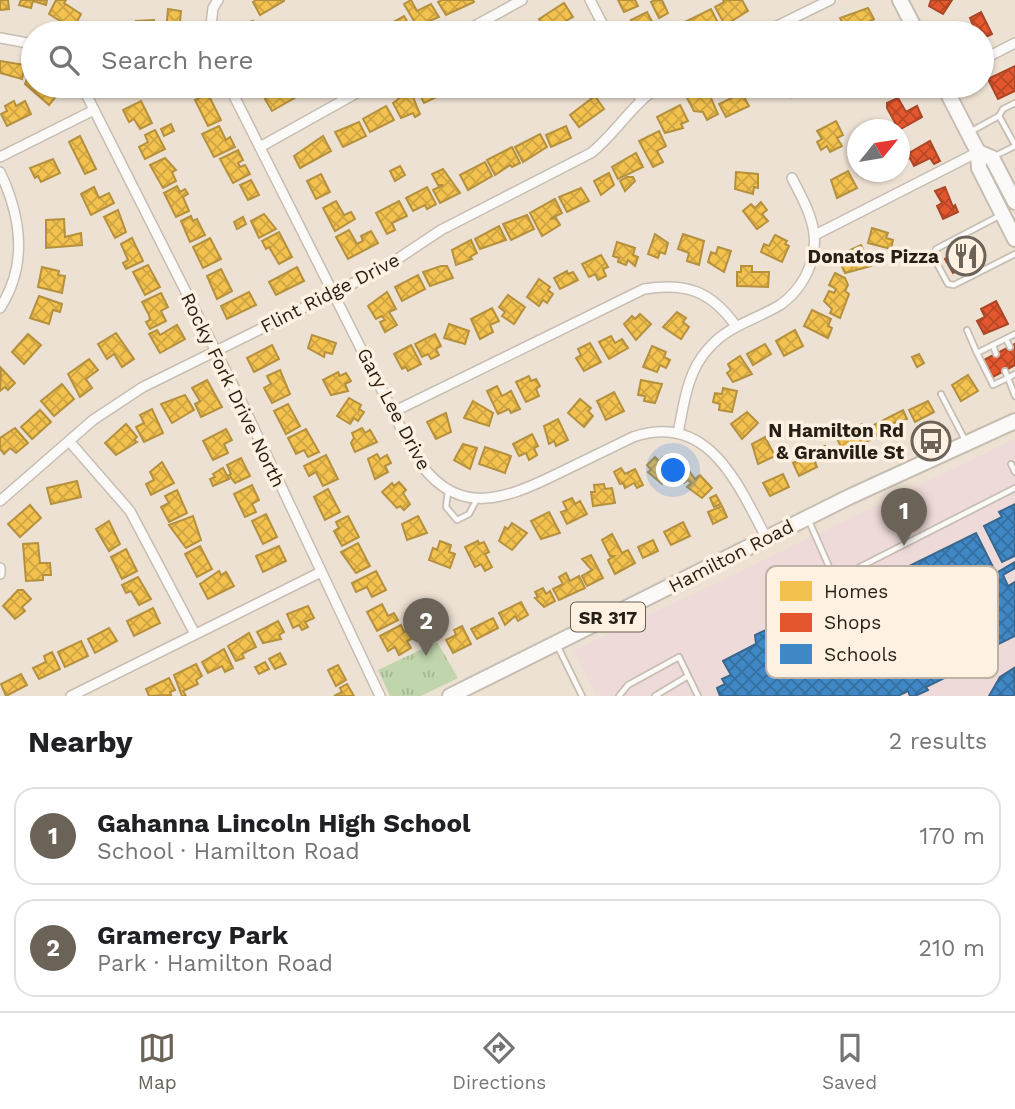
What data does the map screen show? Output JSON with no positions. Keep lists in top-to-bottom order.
{
  "streets": {
    "main road": ["Hamilton Road", "SR 317"],
    "street": ["Flint Ridge Drive", "Rocky Fork Drive North", "Gary Lee Drive"]
  },
  "crossings": [
    ["Flint Ridge Drive", "Rocky Fork Drive North"],
    ["Flint Ridge Drive", "Gary Lee Drive"],
    ["Gary Lee Drive", "Hamilton Road"]
  ],
  "places": {
    "restaurant": ["Donatos Pizza"],
    "bus stop": ["N Hamilton Rd & Granville St"]
  },
  "legend": ["Homes", "Shops", "Schools"],
  "north": "top right",
  "page": {
    "search": "Search here",
    "pins": ["1", "2"],
    "heading": ["Nearby", "2 results"],
    "list": [
      {
        "mark": "1",
        "name": "Gahanna Lincoln High School",
        "note": "School · Hamilton Road",
        "value": "170 m"
      },
      {
        "mark": "2",
        "name": "Gramercy Park",
        "note": "Park · Hamilton Road",
        "value": "210 m"
      }
    ],
    "nav": ["Map", "Directions", "Saved"]
  }
}
